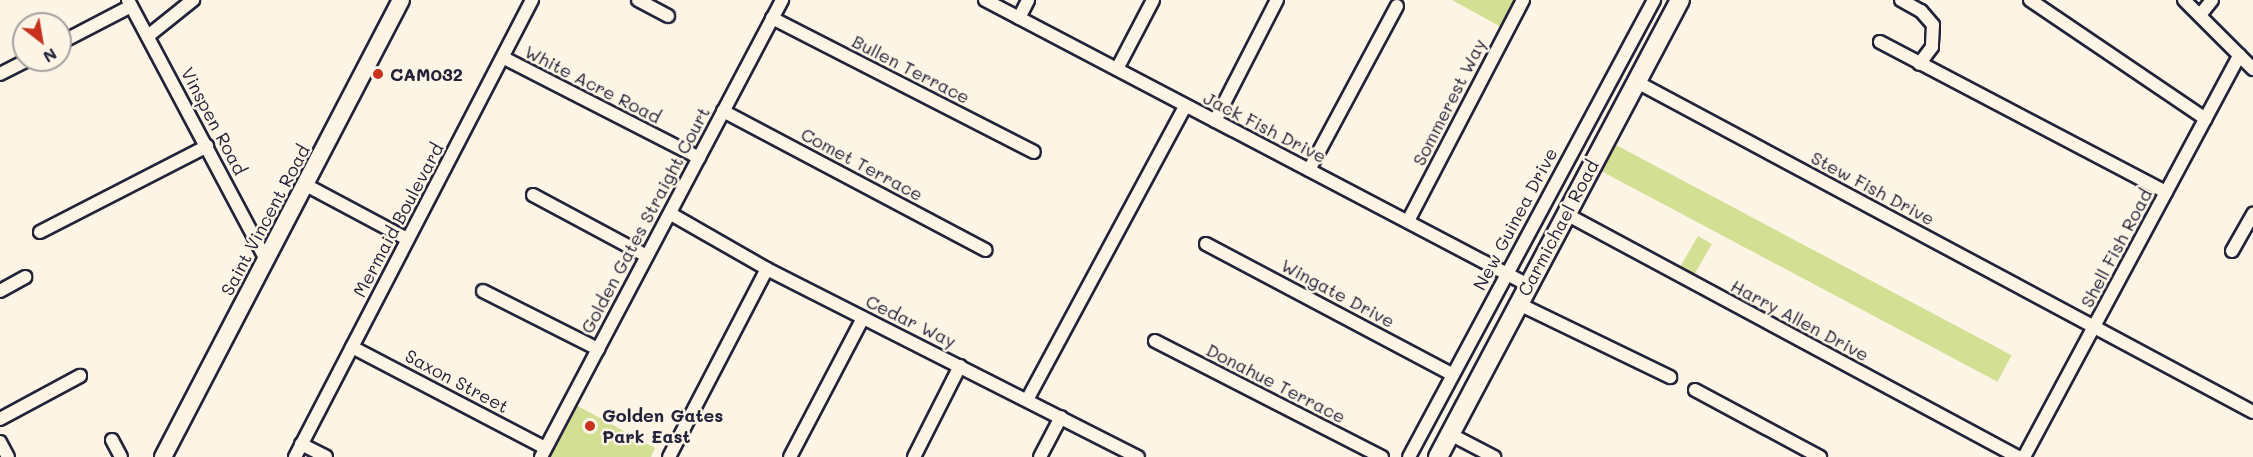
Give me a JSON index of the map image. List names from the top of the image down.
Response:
{
  "streets": {
    "main road": ["Carmichael Road"],
    "street": [
      "Bullen Terrace",
      "White Acre Road",
      "Sommerest Way",
      "Vinspen Road",
      "Jack Fish Drive",
      "Comet Terrace",
      "Stew Fish Drive",
      "New Guinea Drive",
      "Saint Vincent Road",
      "Mermaid Boulevard",
      "Golden Gates Straight Court",
      "Shell Fish Road",
      "Wingate Drive",
      "Harry Allen Drive",
      "Cedar Way",
      "Saxon Street",
      "Donahue Terrace"
    ]
  },
  "crossings": [
    ["Bullen Terrace", "Golden Gates Straight Court"],
    ["White Acre Road", "Mermaid Boulevard"],
    ["White Acre Road", "Golden Gates Straight Court"],
    ["Sommerest Way", "Jack Fish Drive"],
    ["Vinspen Road", "Saint Vincent Road"],
    ["Jack Fish Drive", "New Guinea Drive"],
    ["Jack Fish Drive", "Carmichael Road"],
    ["Comet Terrace", "Golden Gates Straight Court"],
    ["Stew Fish Drive", "Carmichael Road"],
    ["Stew Fish Drive", "Shell Fish Road"],
    ["New Guinea Drive", "Wingate Drive"],
    ["Mermaid Boulevard", "Saxon Street"],
    ["Golden Gates Straight Court", "Cedar Way"],
    ["Golden Gates Straight Court", "Saxon Street"],
    ["Carmichael Road", "Harry Allen Drive"]
  ],
  "places": ["CAM032", "Golden Gates Park East"],
  "north": "bottom right"
}
